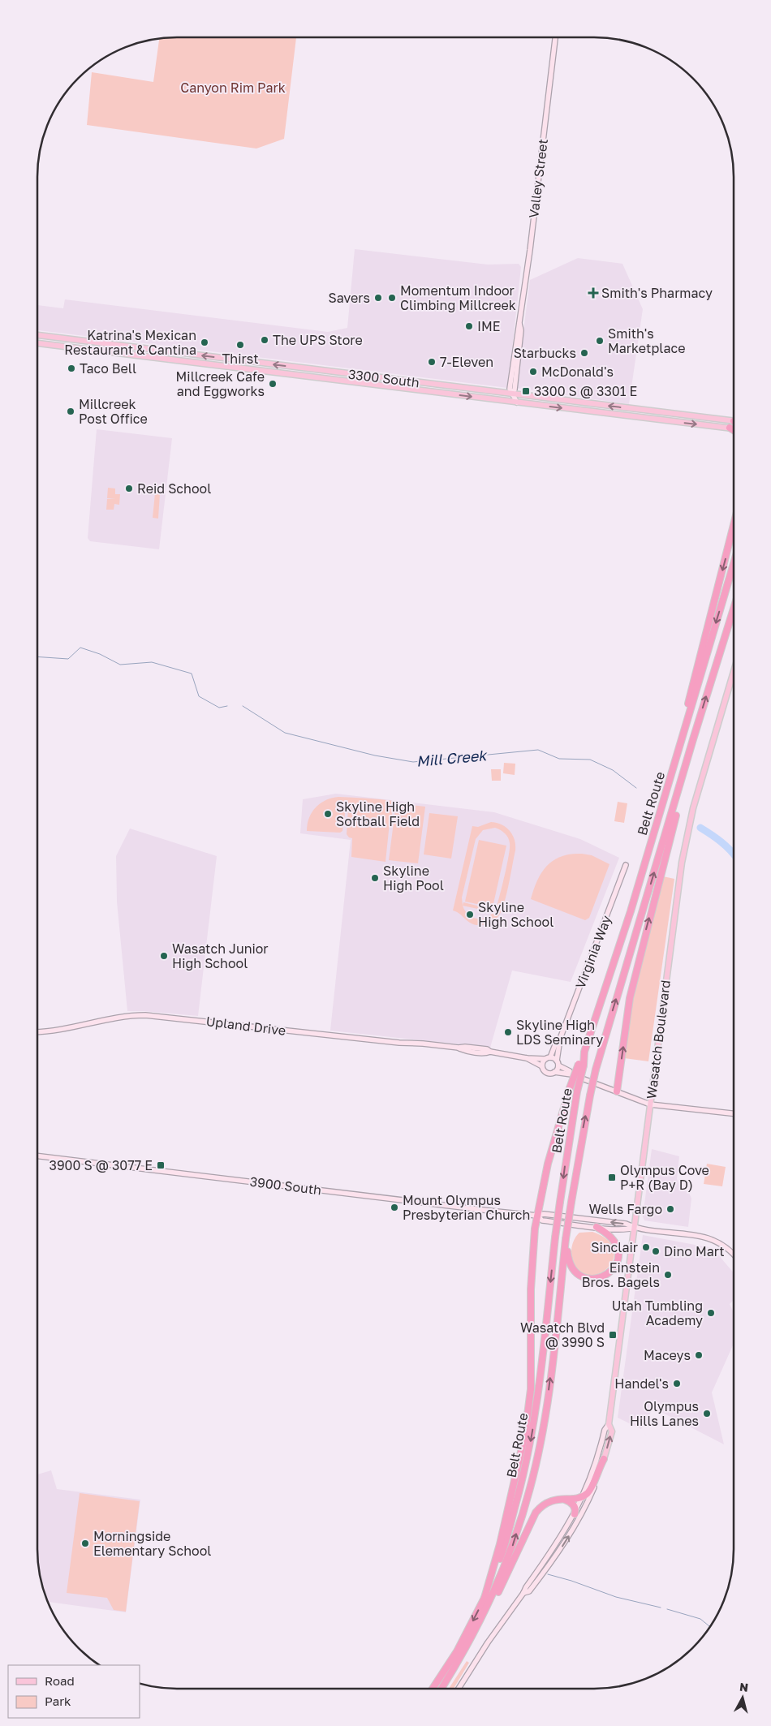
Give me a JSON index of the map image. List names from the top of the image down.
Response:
{
  "streets": {
    "highway": ["Belt Route"],
    "main road": ["3300 South", "Wasatch Boulevard"],
    "street": [
      "Valley Street",
      "Virginia Way",
      "Upland Drive",
      "3900 South"
    ]
  },
  "crossings": [
    ["Valley Street", "3300 South"],
    ["Virginia Way", "Upland Drive"],
    ["Wasatch Boulevard", "3900 South"]
  ],
  "water": ["Mill Creek"],
  "parks": ["Canyon Rim Park"],
  "places": {
    "health": ["Smith's Pharmacy"],
    "other": [
      "Savers",
      "Momentum Indoor Climbing Millcreek",
      "IME",
      "The UPS Store",
      "Smith's Marketplace",
      "Katrina's Mexican Restaurant & Cantina",
      "Thirst",
      "Starbucks",
      "7-Eleven",
      "Taco Bell",
      "McDonald's",
      "Millcreek Cafe and Eggworks",
      "Millcreek Post Office",
      "Reid School",
      "Skyline High Softball Field",
      "Skyline High Pool",
      "Skyline High School",
      "Wasatch Junior High School",
      "Skyline High LDS Seminary",
      "Mount Olympus Presbyterian Church",
      "Wells Fargo",
      "Sinclair",
      "Dino Mart",
      "Einstein Bros. Bagels",
      "Utah Tumbling Academy",
      "Maceys",
      "Handel's",
      "Olympus Hills Lanes",
      "Morningside Elementary School"
    ],
    "transit": [
      "3300 S @ 3301 E",
      "3900 S @ 3077 E",
      "Olympus Cove P+R (Bay D)",
      "Wasatch Blvd @ 3990 S"
    ]
  },
  "legend": ["Road", "Park"],
  "north": "top"
}
